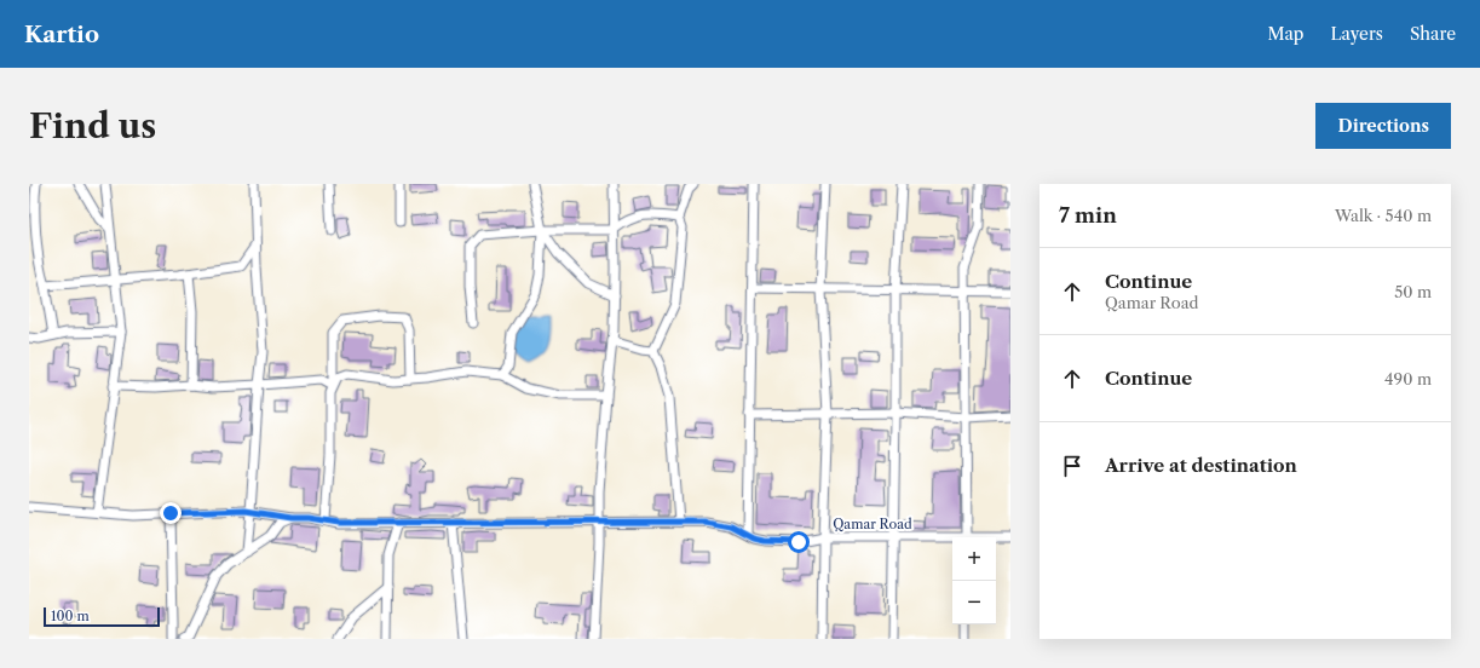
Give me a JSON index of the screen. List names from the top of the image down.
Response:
{
  "streets": {
    "street": ["Qamar Road"]
  },
  "scale_bar": "100 m",
  "page": {
    "header": "Kartio",
    "nav": ["Map", "Layers", "Share"],
    "buttons": "Directions",
    "title": "Find us",
    "heading": ["7 min", "Walk · 540 m"],
    "list": [
      ["Continue", "Qamar Road", "50 m"],
      ["Continue", "490 m"],
      "Arrive at destination"
    ],
    "map_buttons": ["+", "−"],
    "scale": "100 m"
  }
}
